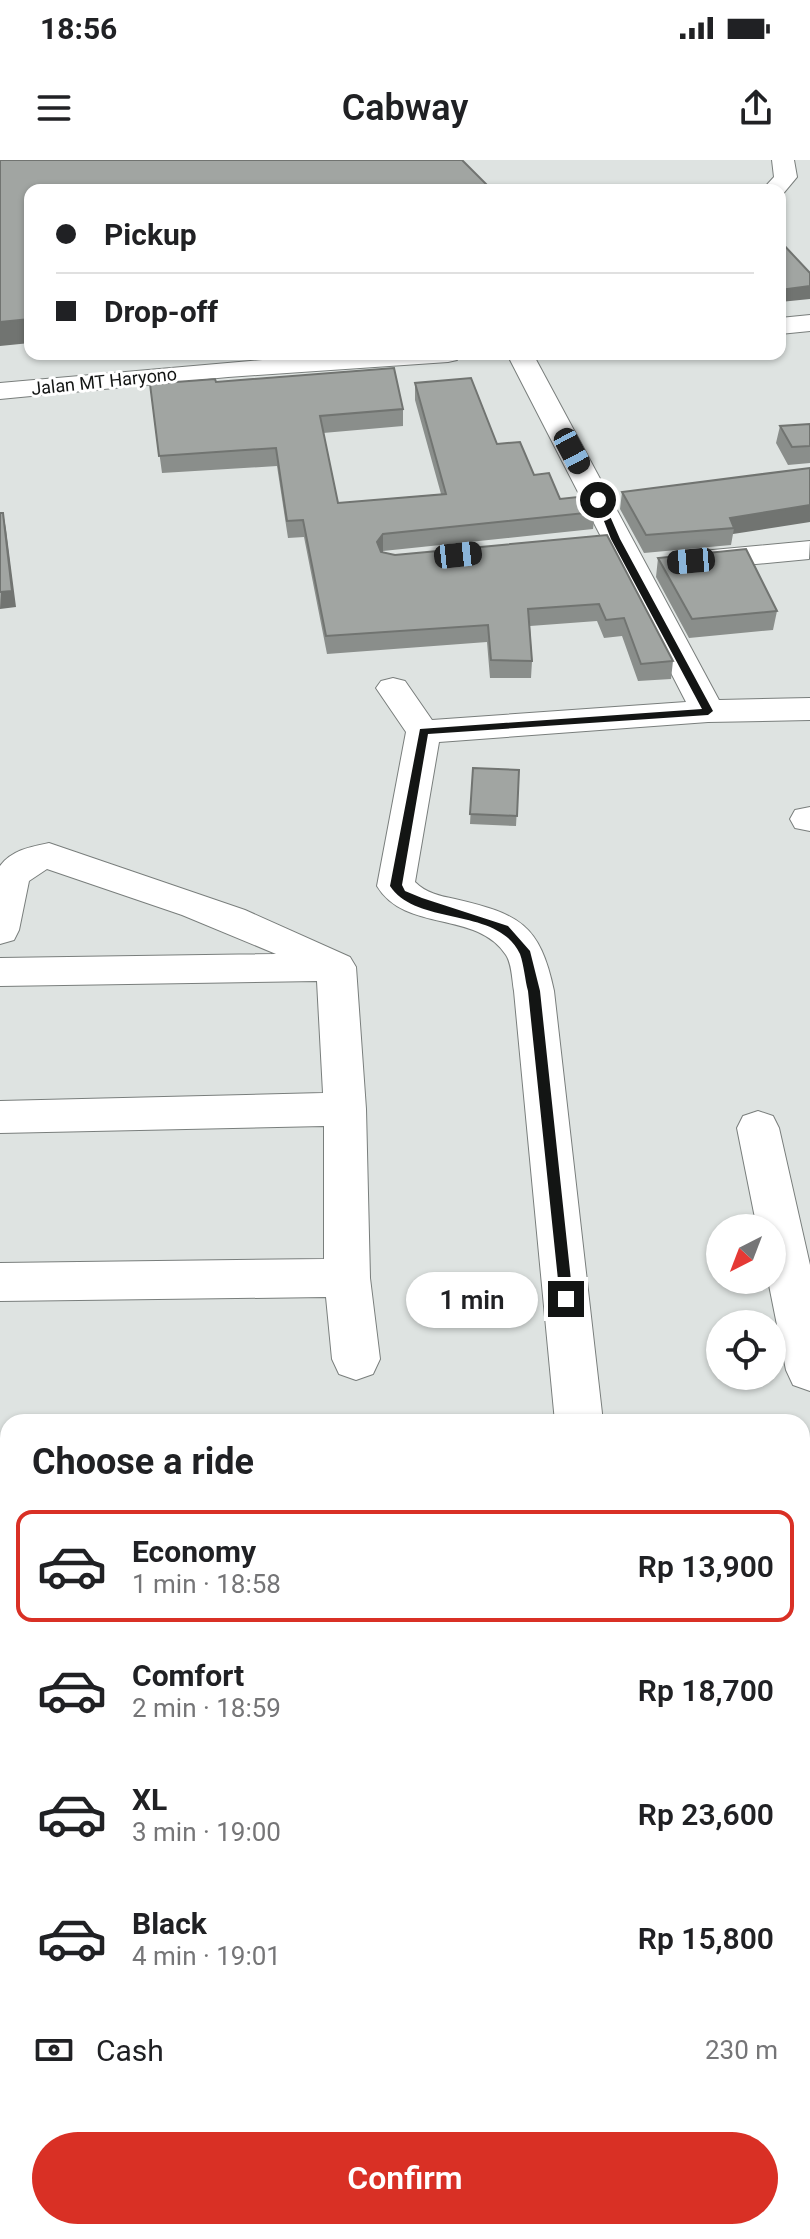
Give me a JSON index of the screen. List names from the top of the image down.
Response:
{
  "streets": {
    "street": ["Jalan MT Haryono"]
  },
  "north": "bottom left",
  "page": {
    "status": "18:56",
    "header": "Cabway",
    "banner": ["Pickup", "Drop-off"],
    "bubble": "1 min",
    "heading": "Choose a ride",
    "list": [
      {
        "name": "Economy",
        "note": "1 min · 18:58",
        "value": "Rp 13,900"
      },
      {
        "name": "Comfort",
        "note": "2 min · 18:59",
        "value": "Rp 18,700"
      },
      {
        "name": "XL",
        "note": "3 min · 19:00",
        "value": "Rp 23,600"
      },
      {
        "name": "Black",
        "note": "4 min · 19:01",
        "value": "Rp 15,800"
      }
    ],
    "pay": ["Cash", "230 m"],
    "buttons": "Confirm"
  }
}
